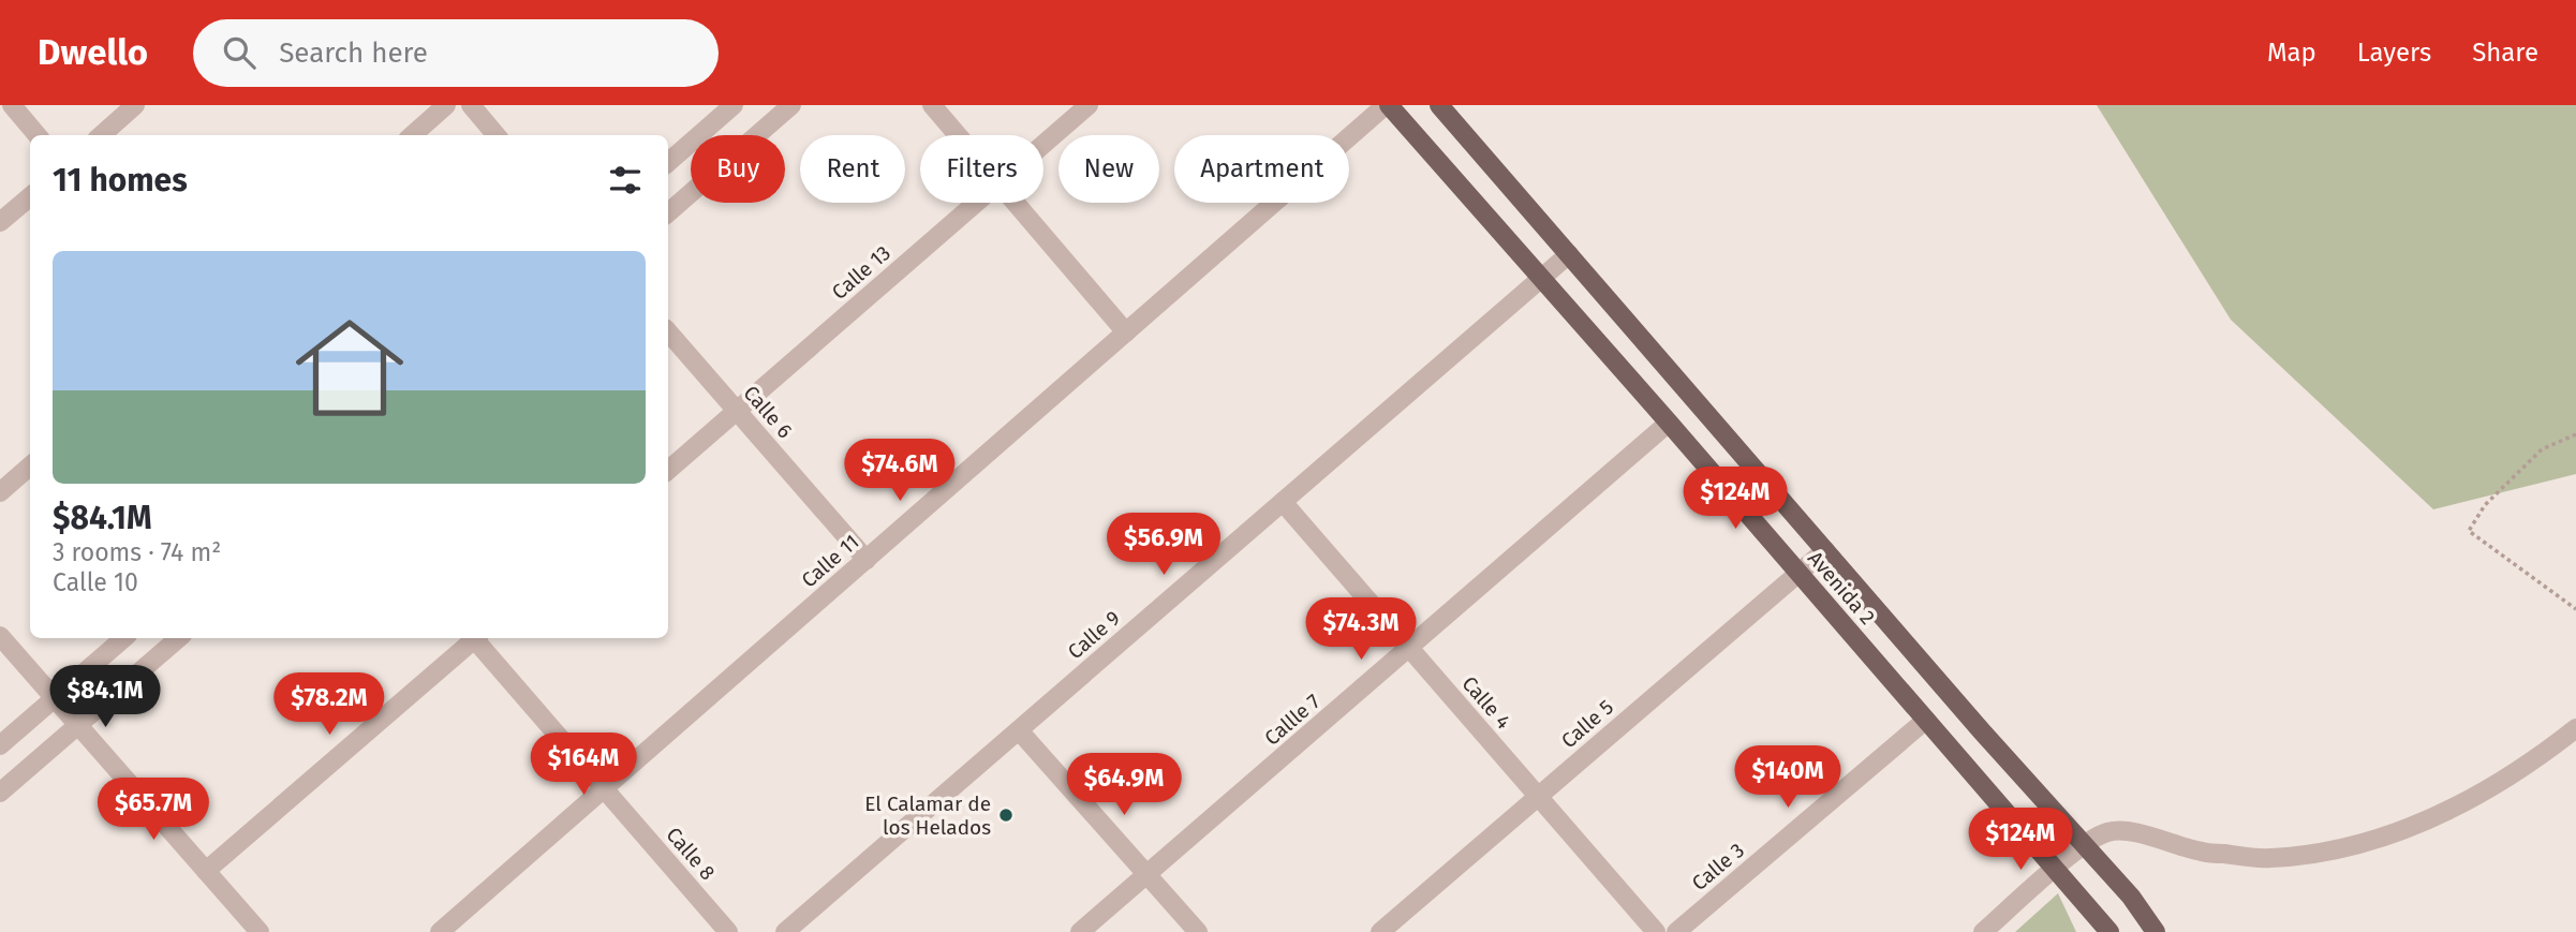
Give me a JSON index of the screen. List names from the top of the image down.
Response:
{
  "streets": {
    "main road": ["Avenida 2"],
    "street": [
      "Calle 13",
      "Calle 6",
      "Calle 11",
      "Calle 9",
      "Calle 4",
      "Callle 7",
      "Calle 5",
      "Calle 8",
      "Calle 3"
    ]
  },
  "crossings": [
    ["Calle 13", "Calle 6"],
    ["Calle 6", "Calle 11"],
    ["Calle 11", "Avenida 2"],
    ["Calle 11", "Calle 8"],
    ["Avenida 2", "Calle 9"],
    ["Avenida 2", "Callle 7"],
    ["Avenida 2", "Calle 5"],
    ["Avenida 2", "Calle 3"],
    ["Calle 9", "Calle 4"],
    ["Calle 4", "Callle 7"],
    ["Calle 4", "Calle 5"]
  ],
  "places": ["El Calamar de los Helados"],
  "page": {
    "header": "Dwello",
    "search": "Search here",
    "nav": ["Map", "Layers", "Share"],
    "chip": [
      "Buy",
      "Rent",
      "Filters",
      "New",
      "Apartment"
    ],
    "heading": "11 homes",
    "list": [
      {
        "name": "$84.1M",
        "note": "3 rooms · 74 m² · Calle 10"
      }
    ],
    "price": [
      "$74.6M",
      "$124M",
      "$56.9M",
      "$74.3M",
      "$84.1M",
      "$78.2M",
      "$164M",
      "$140M",
      "$64.9M",
      "$65.7M",
      "$124M"
    ]
  }
}
